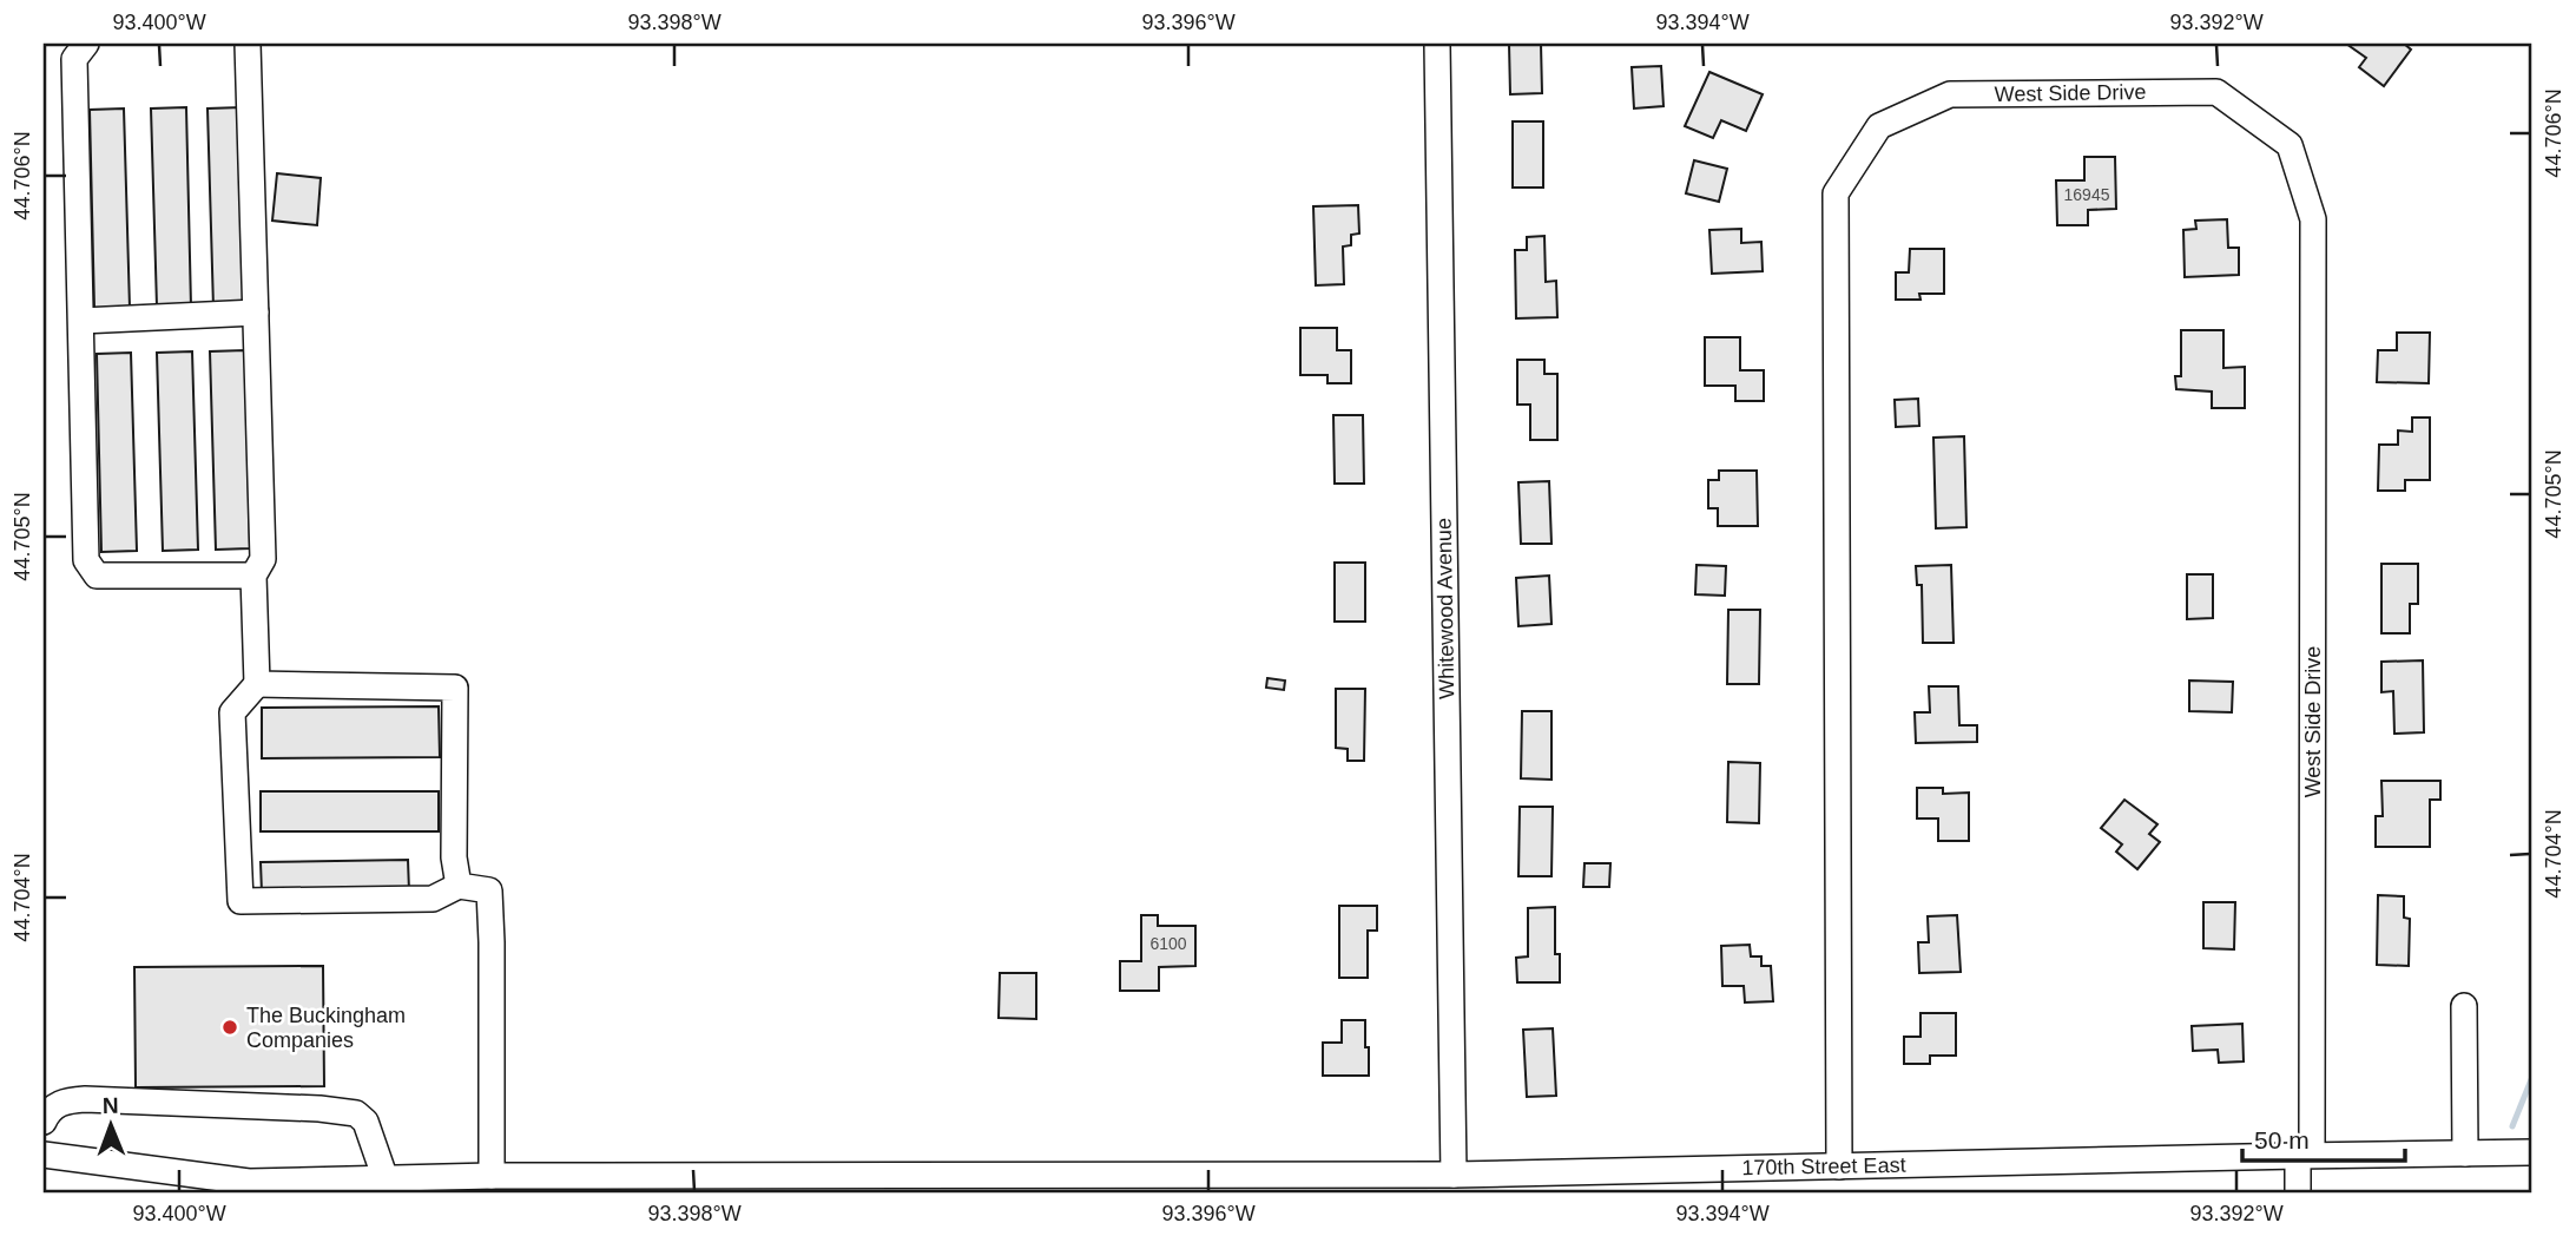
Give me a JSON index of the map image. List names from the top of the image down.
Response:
{
  "streets": {
    "street": ["West Side Drive", "Whitewood Avenue", "170th Street East"]
  },
  "crossings": [
    ["West Side Drive", "170th Street East"],
    ["Whitewood Avenue", "170th Street East"]
  ],
  "places": ["The Buckingham Companies"],
  "house_numbers": ["16945", "6100"],
  "scale_bar": "50 m",
  "north": "top",
  "coordinates": [
    "93.400°W",
    "93.398°W",
    "93.396°W",
    "93.394°W",
    "93.392°W",
    "44.706°N",
    "44.705°N",
    "44.704°N"
  ]
}
